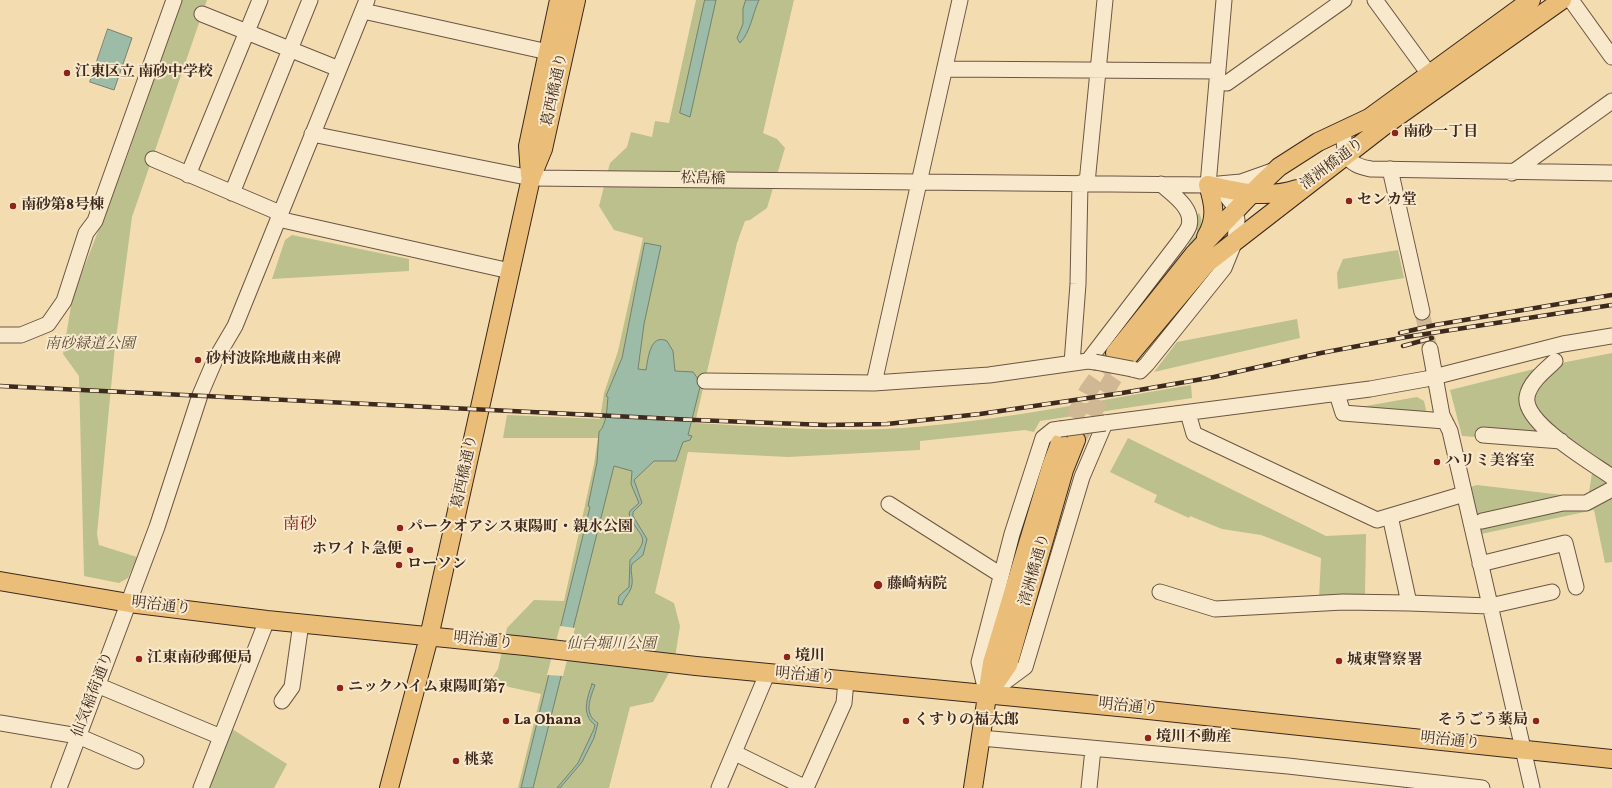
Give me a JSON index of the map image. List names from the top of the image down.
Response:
{
  "streets": {
    "main road": ["葛西橋通り", "清洲橋通り", "明治通り"],
    "street": ["松島橋", "仙気稲荷通り"]
  },
  "crossings": [
    ["葛西橋通り", "松島橋"],
    ["葛西橋通り", "明治通り"],
    ["清洲橋通り", "松島橋"],
    ["清洲橋通り", "明治通り"],
    ["松島橋", "仙気稲荷通り"],
    ["明治通り", "仙気稲荷通り"]
  ],
  "districts": ["南砂"],
  "parks": ["南砂緑道公園", "仙台堀川公園"],
  "places": [
    "江東区立 南砂中学校",
    "南砂一丁目",
    "センカ堂",
    "南砂第8号棟",
    "砂村波除地蔵由来碑",
    "ハリミ美容室",
    "パークオアシス東陽町・親水公園",
    "ホワイト急便",
    "ローソン",
    "藤崎病院",
    "境川",
    "江東南砂郵便局",
    "城東警察署",
    "ニックハイム東陽町第7",
    "La Ohana",
    "くすりの福太郎",
    "そうごう薬局",
    "境川不動産",
    "桃菜"
  ]
}
